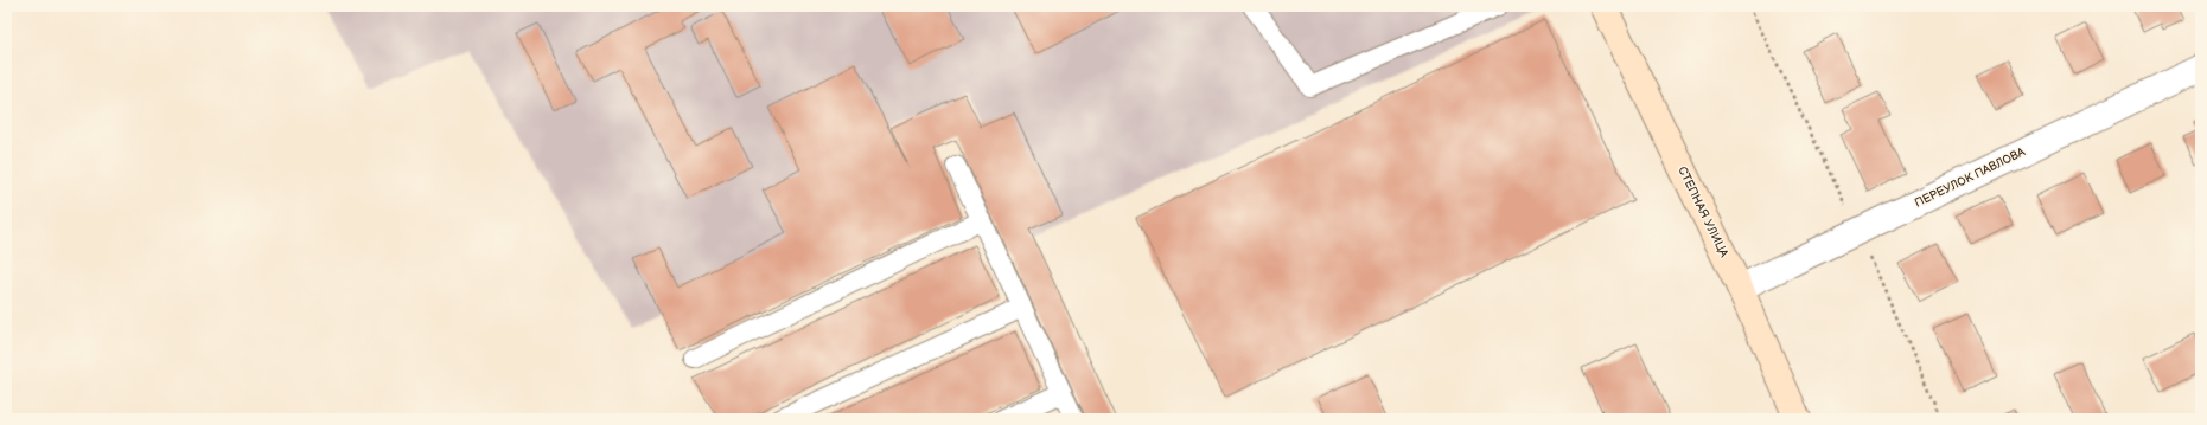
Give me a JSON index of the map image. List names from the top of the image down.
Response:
{
  "streets": {
    "main road": ["СТЕПНАЯ УЛИЦА"],
    "street": ["ПЕРЕУЛОК ПАВЛОВА"]
  },
  "crossings": [
    ["ПЕРЕУЛОК ПАВЛОВА", "СТЕПНАЯ УЛИЦА"]
  ]
}
